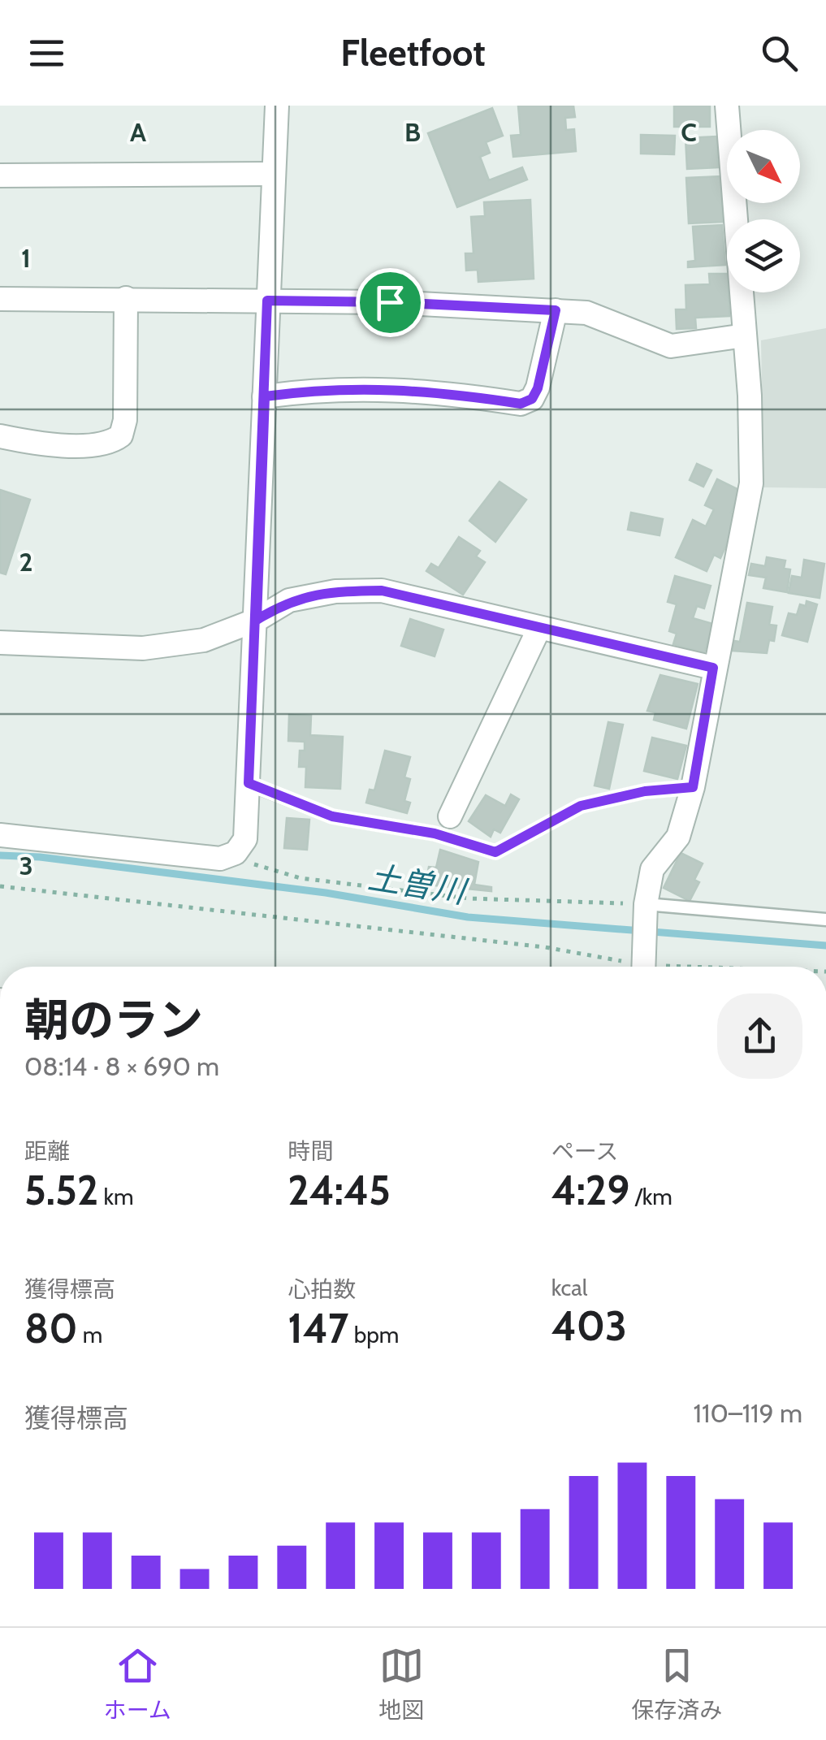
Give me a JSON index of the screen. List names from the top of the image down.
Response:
{
  "water": ["土曽川"],
  "north": "bottom right",
  "page": {
    "header": "Fleetfoot",
    "heading": ["朝のラン", "08:14 · 8 × 690 m"],
    "stats": [
      ["距離", "5.52 km"],
      ["時間", "24:45"],
      ["ペース", "4:29 /km"],
      ["獲得標高", "80 m"],
      ["心拍数", "147 bpm"],
      ["kcal", "403"]
    ],
    "chart": ["獲得標高", "110–119 m"],
    "tabs": ["ホーム", "地図", "保存済み"]
  },
  "grid": {
    "columns": ["A", "B", "C"],
    "rows": ["1", "2", "3"]
  }
}
